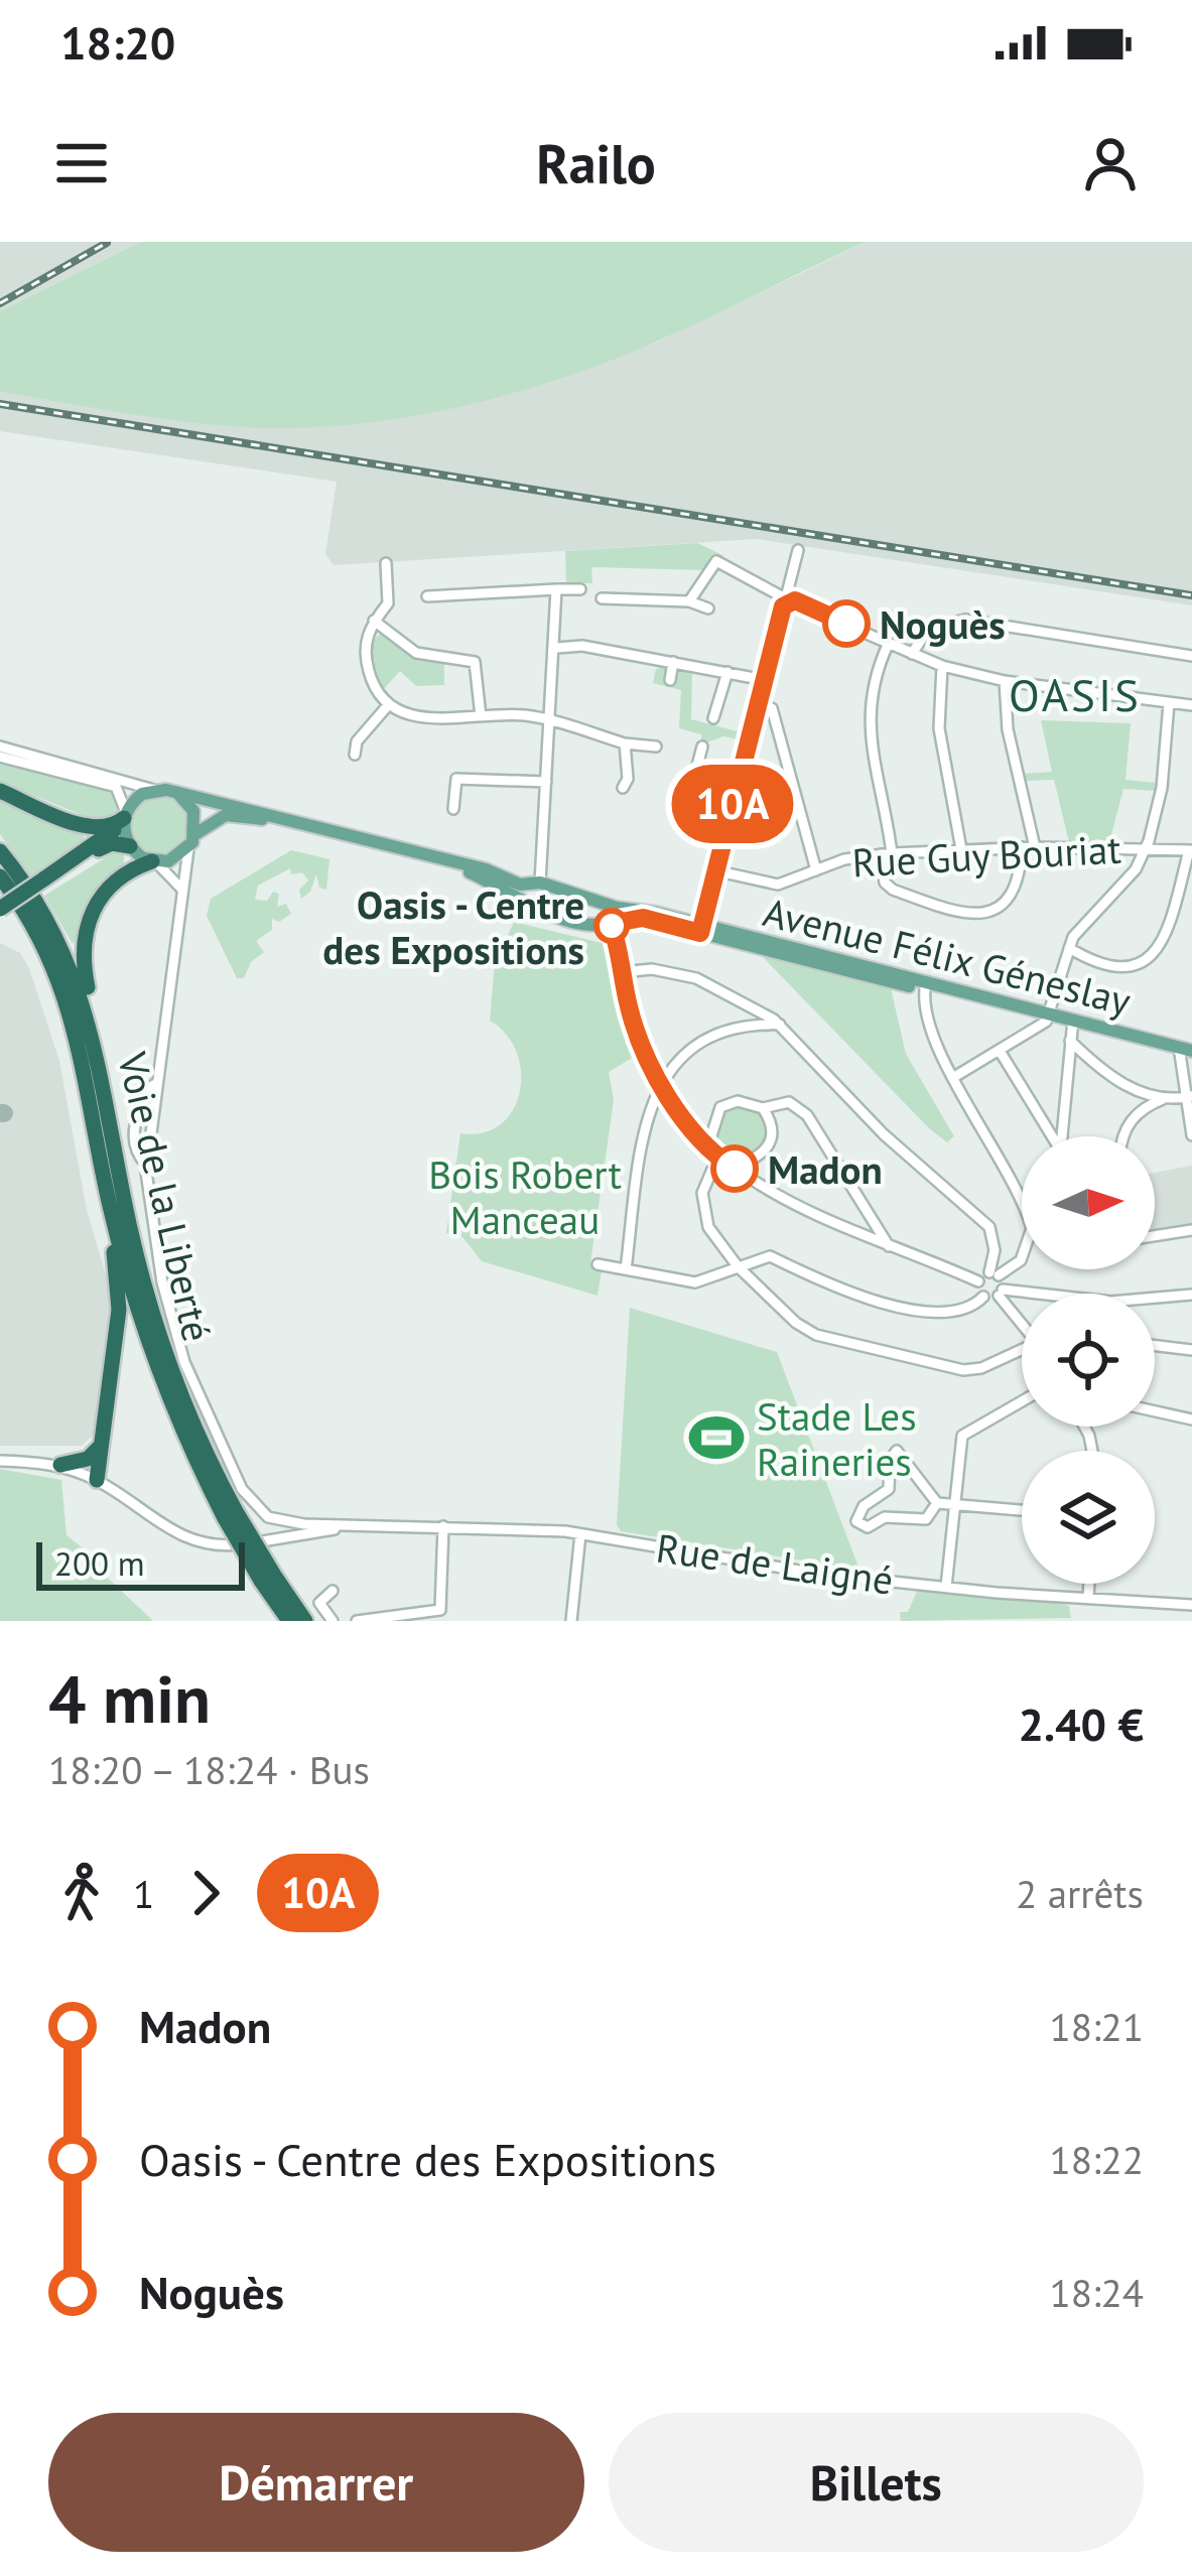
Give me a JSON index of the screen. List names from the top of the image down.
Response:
{
  "streets": {
    "highway": ["Voie de la Liberté"],
    "main road": ["Avenue Félix Géneslay"],
    "street": ["Rue Guy Bouriat", "Rue de Laigné"]
  },
  "districts": ["OASIS"],
  "parks": ["Bois Robert Manceau"],
  "places": {
    "other": ["Noguès", "Oasis - Centre des Expositions", "Madon"],
    "sports": ["Stade Les Raineries"]
  },
  "lines": ["bus line 10A"],
  "scale_bar": "200 m",
  "north": "right",
  "page": {
    "status": "18:20",
    "header": "Railo",
    "on_map": "10A",
    "scale": "200 m",
    "heading": ["4 min", "18:20 – 18:24 · Bus", "2.40 €"],
    "legs": ["1", "10A", "2 arrêts"],
    "list": [
      {
        "name": "Madon",
        "value": "18:21"
      },
      {
        "name": "Oasis - Centre des Expositions",
        "value": "18:22"
      },
      {
        "name": "Noguès",
        "value": "18:24"
      }
    ],
    "buttons": ["Démarrer", "Billets"]
  }
}
